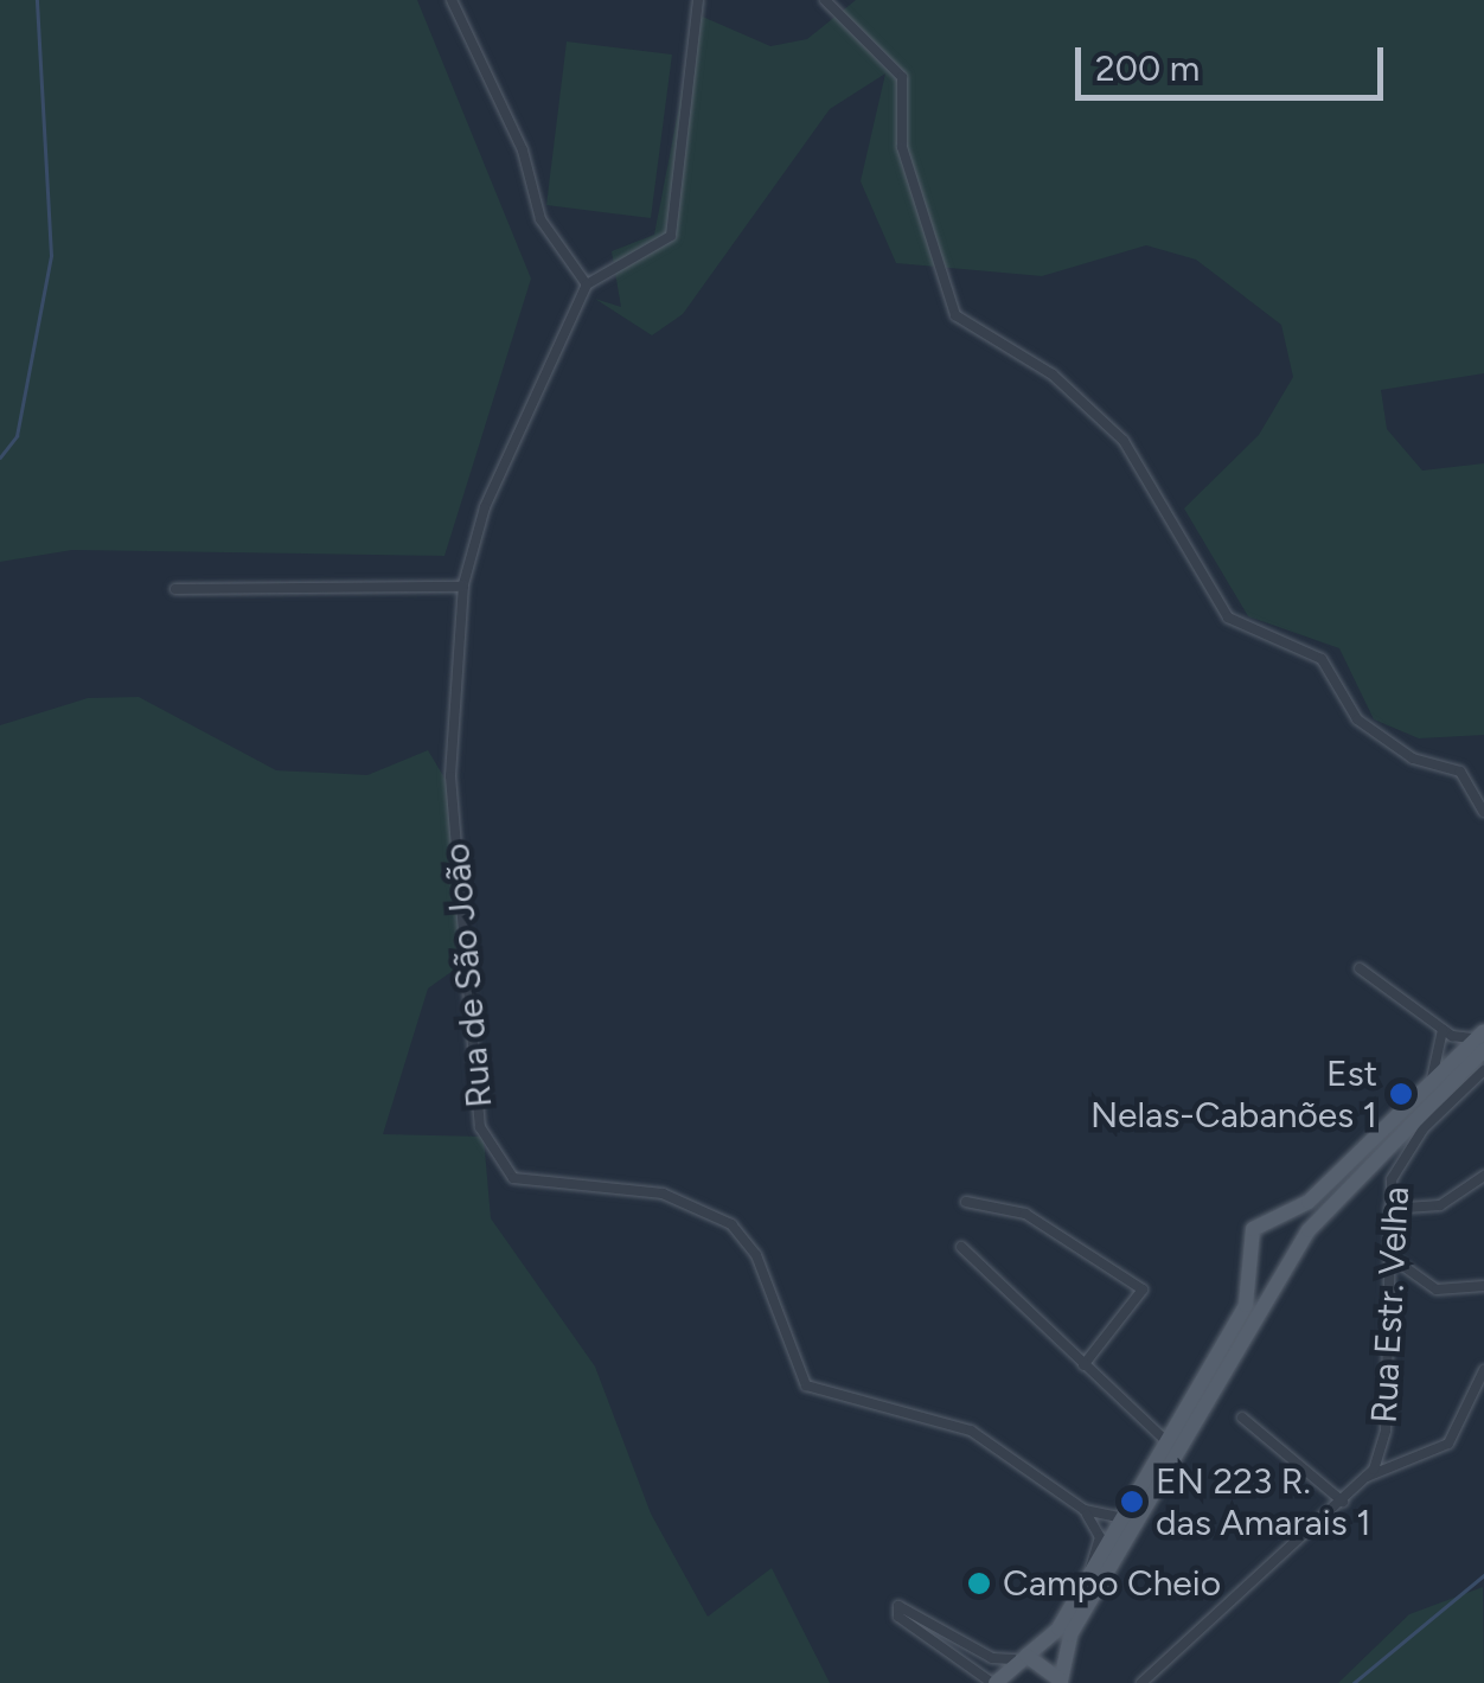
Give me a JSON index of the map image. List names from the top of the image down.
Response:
{
  "streets": {
    "street": ["Rua de São João", "Rua Estr. Velha"]
  },
  "places": ["Est Nelas-Cabanões 1", "EN 223 R. das Amarais 1", "Campo Cheio"],
  "scale_bar": "200 m"
}
